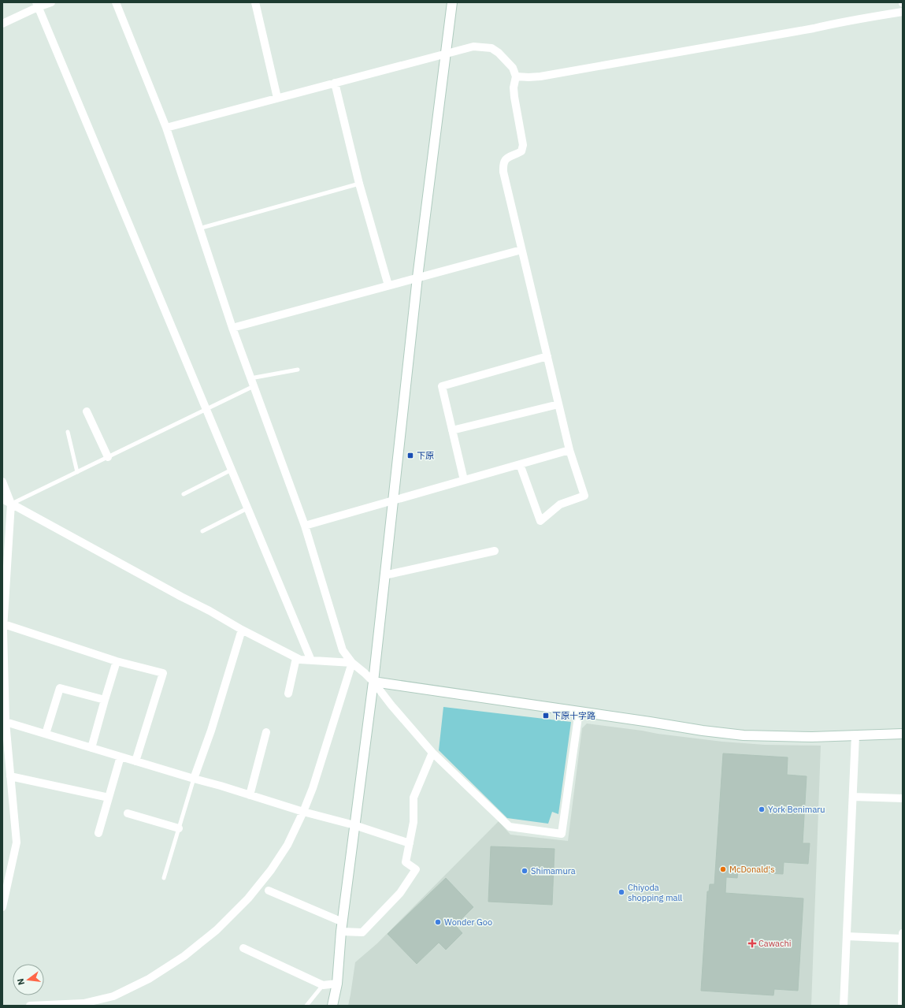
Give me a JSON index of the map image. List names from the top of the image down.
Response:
{
  "places": {
    "transit": ["下原", "下原十字路"],
    "other": [
      "York Benimaru",
      "McDonald's",
      "Shimamura",
      "Chiyoda shopping mall",
      "Wonder Goo"
    ],
    "health": ["Cawachi"]
  },
  "north": "left"
}
